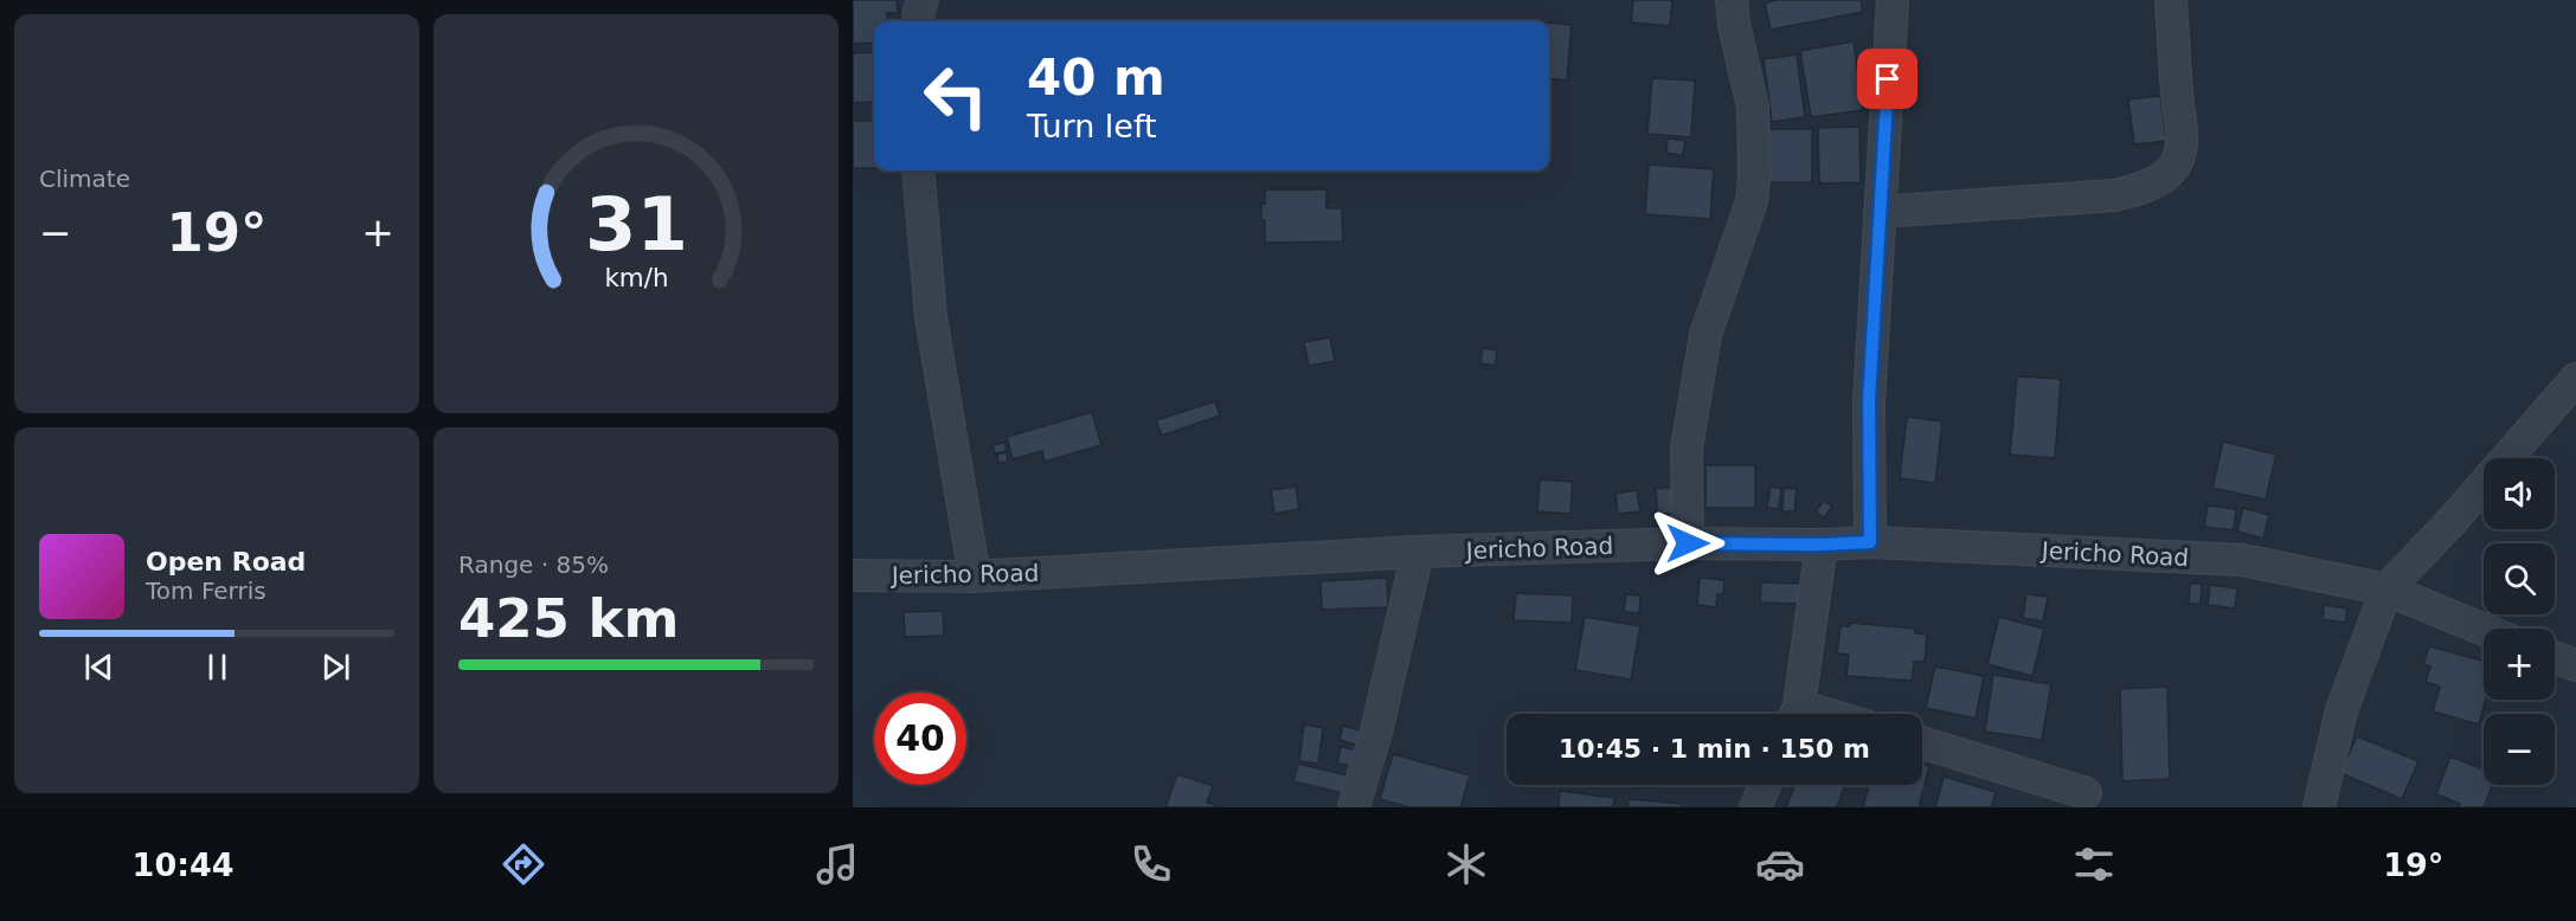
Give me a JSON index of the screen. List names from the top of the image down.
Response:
{
  "streets": {
    "street": ["Jericho Road"]
  },
  "page": {
    "tile": [
      "Climate",
      ["Range · 85%", "425 km"]
    ],
    "turn": ["40 m", "Turn left"],
    "heat": ["−", "19°", "+"],
    "map_buttons": ["+", "−"],
    "song": ["Open Road", "Tom Ferris"],
    "limit": "40",
    "trip": "10:45 · 1 min · 150 m",
    "tabs": ["10:44", "19°"],
    "gauge": ["31", "km/h"]
  }
}
